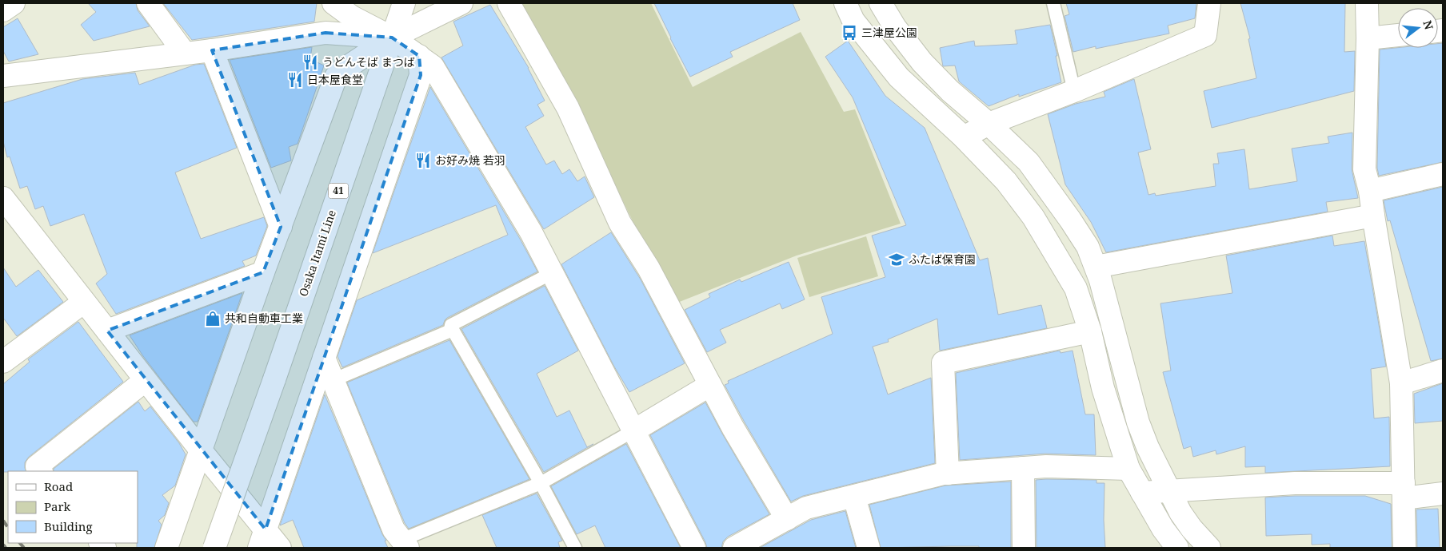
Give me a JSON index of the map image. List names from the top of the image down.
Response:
{
  "streets": {
    "street": ["41", "Osaka Itami Line"]
  },
  "places": {
    "bus stop": ["三津屋公園"],
    "restaurant": ["うどんそば まつば", "日本屋食堂", "お好み焼 若羽"],
    "school or university": ["ふたば保育園"],
    "shop": ["共和自動車工業"]
  },
  "legend": ["Road", "Park", "Building"],
  "north": "right"
}
